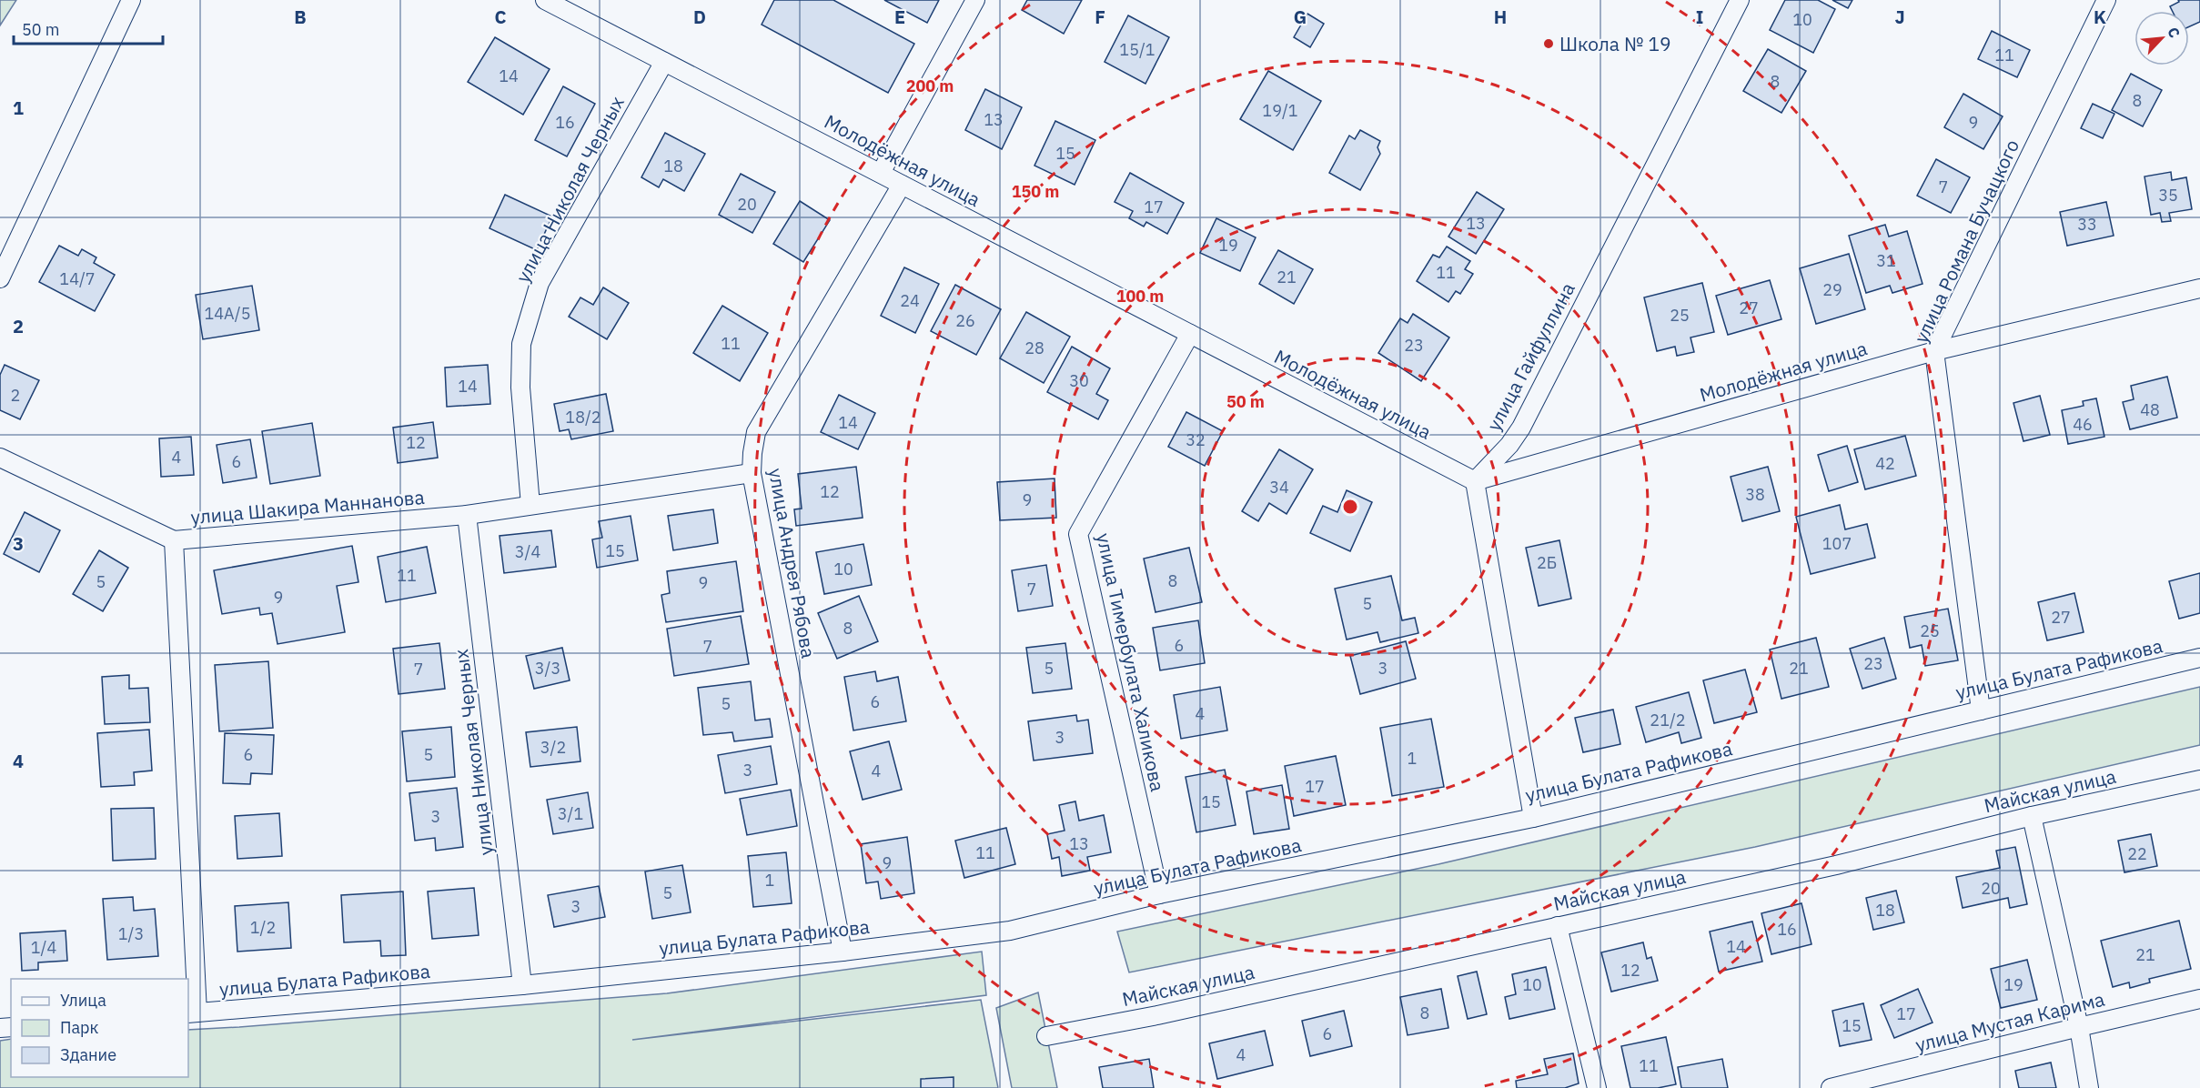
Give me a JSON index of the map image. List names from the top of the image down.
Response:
{
  "streets": {
    "street": [
      "Молодёжная улица",
      "улица Николая Черных",
      "улица Романа Бучацкого",
      "улица Гайфуллина",
      "улица Шакира Маннанова",
      "улица Андрея Рябова",
      "улица Тимербулата Халикова",
      "улица Булата Рафикова",
      "Майская улица",
      "улица Мустая Карима"
    ]
  },
  "crossings": [
    ["Молодёжная улица", "улица Николая Черных"],
    ["Молодёжная улица", "улица Романа Бучацкого"],
    ["Молодёжная улица", "улица Гайфуллина"],
    ["Молодёжная улица", "улица Андрея Рябова"],
    ["Молодёжная улица", "улица Тимербулата Халикова"],
    ["улица Николая Черных", "улица Шакира Маннанова"],
    ["улица Николая Черных", "улица Булата Рафикова"],
    ["улица Романа Бучацкого", "улица Булата Рафикова"],
    ["улица Шакира Маннанова", "улица Андрея Рябова"],
    ["улица Шакира Маннанова", "улица Булата Рафикова"],
    ["улица Андрея Рябова", "улица Булата Рафикова"],
    ["улица Тимербулата Халикова", "улица Булата Рафикова"]
  ],
  "places": ["Школа № 19"],
  "house_numbers": [
    "10",
    "15/1",
    "11",
    "14",
    "8",
    "8",
    "19/1",
    "13",
    "16",
    "9",
    "15",
    "18",
    "7",
    "35",
    "20",
    "17",
    "13",
    "33",
    "19",
    "31",
    "11",
    "21",
    "14/7",
    "29",
    "24",
    "27",
    "14А/5",
    "25",
    "26",
    "11",
    "23",
    "28",
    "30",
    "14",
    "2",
    "48",
    "18/2",
    "14",
    "46",
    "32",
    "12",
    "4",
    "6",
    "42",
    "34",
    "12",
    "38",
    "9",
    "107",
    "15",
    "3/4",
    "2Б",
    "10",
    "11",
    "8",
    "5",
    "9",
    "7",
    "9",
    "5",
    "27",
    "8",
    "25",
    "6",
    "7",
    "23",
    "3/3",
    "5",
    "3",
    "21",
    "7",
    "6",
    "5",
    "4",
    "21/2",
    "3",
    "3/2",
    "6",
    "5",
    "1",
    "3",
    "4",
    "17",
    "15",
    "3/1",
    "3",
    "13",
    "11",
    "22",
    "9",
    "1",
    "20",
    "5",
    "3",
    "18",
    "1/2",
    "16",
    "1/3",
    "14",
    "1/4",
    "21",
    "12",
    "10",
    "19",
    "8",
    "17",
    "15",
    "6",
    "4",
    "11"
  ],
  "legend": ["Улица", "Парк", "Здание"],
  "scale_bar": "50 m",
  "north": "top right",
  "grid": {
    "columns": [
      "B",
      "C",
      "D",
      "E",
      "F",
      "G",
      "H",
      "I",
      "J",
      "K"
    ],
    "rows": [
      "1",
      "2",
      "3",
      "4"
    ]
  },
  "rings": [
    "200 m",
    "150 m",
    "100 m",
    "50 m"
  ]
}
